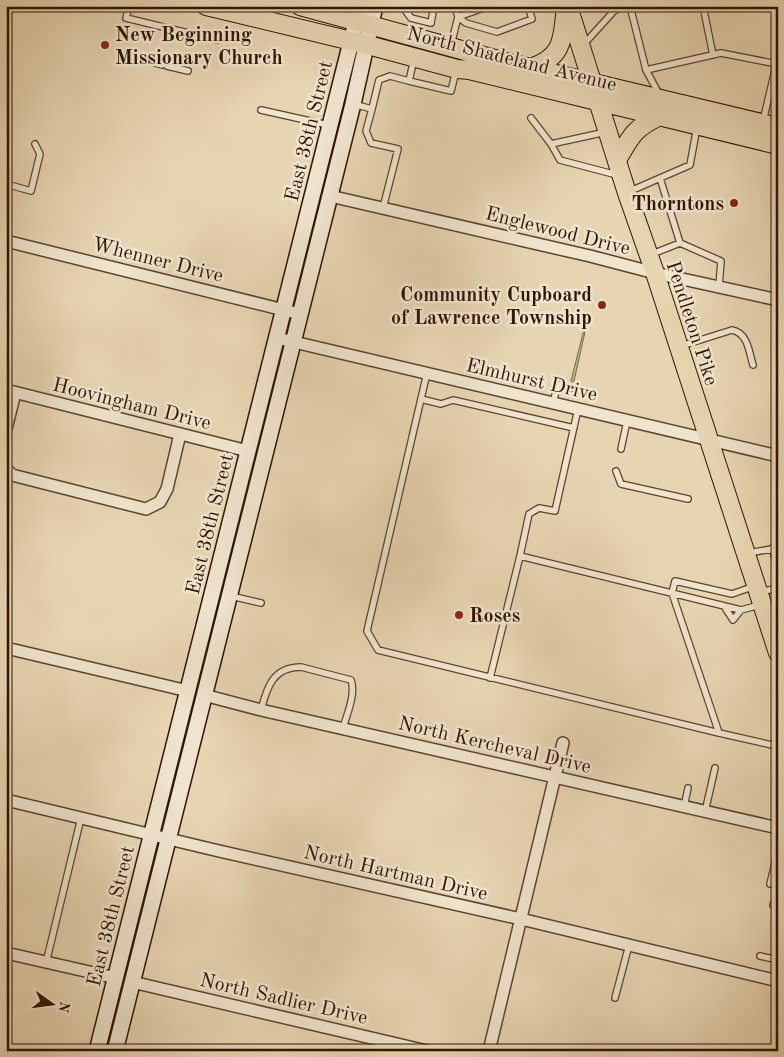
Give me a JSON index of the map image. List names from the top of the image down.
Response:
{
  "streets": {
    "main road": ["North Shadeland Avenue", "East 38th Street", "Pendleton Pike"],
    "street": [
      "Englewood Drive",
      "Whenner Drive",
      "Elmhurst Drive",
      "Hoovingham Drive",
      "North Kercheval Drive",
      "North Hartman Drive",
      "North Sadlier Drive"
    ]
  },
  "crossings": [
    ["North Shadeland Avenue", "East 38th Street"],
    ["North Shadeland Avenue", "Pendleton Pike"],
    ["East 38th Street", "Englewood Drive"],
    ["East 38th Street", "Whenner Drive"],
    ["East 38th Street", "Elmhurst Drive"],
    ["East 38th Street", "Hoovingham Drive"],
    ["East 38th Street", "North Kercheval Drive"],
    ["East 38th Street", "North Hartman Drive"],
    ["East 38th Street", "North Sadlier Drive"],
    ["Englewood Drive", "Pendleton Pike"],
    ["Pendleton Pike", "Elmhurst Drive"]
  ],
  "places": [
    "New Beginning Missionary Church",
    "Thorntons",
    "Community Cupboard of Lawrence Township",
    "Roses"
  ],
  "north": "right"
}
